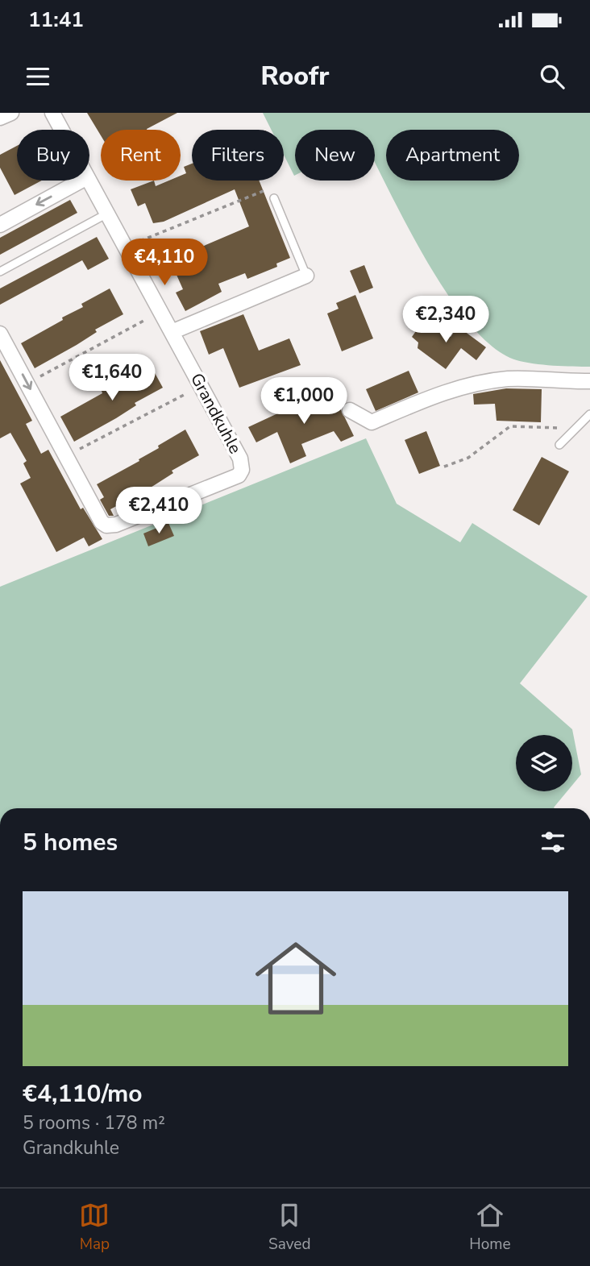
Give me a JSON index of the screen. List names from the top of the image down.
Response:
{
  "streets": {
    "street": ["Grandkuhle"]
  },
  "page": {
    "status": "11:41",
    "header": "Roofr",
    "chip": [
      "Buy",
      "Rent",
      "Filters",
      "New",
      "Apartment"
    ],
    "price": [
      "€4,110",
      "€2,340",
      "€1,640",
      "€1,000",
      "€2,410"
    ],
    "heading": "5 homes",
    "list": [
      {
        "name": "€4,110/mo",
        "note": "5 rooms · 178 m² · Grandkuhle"
      }
    ],
    "tabs": ["Map", "Saved", "Home"]
  }
}
